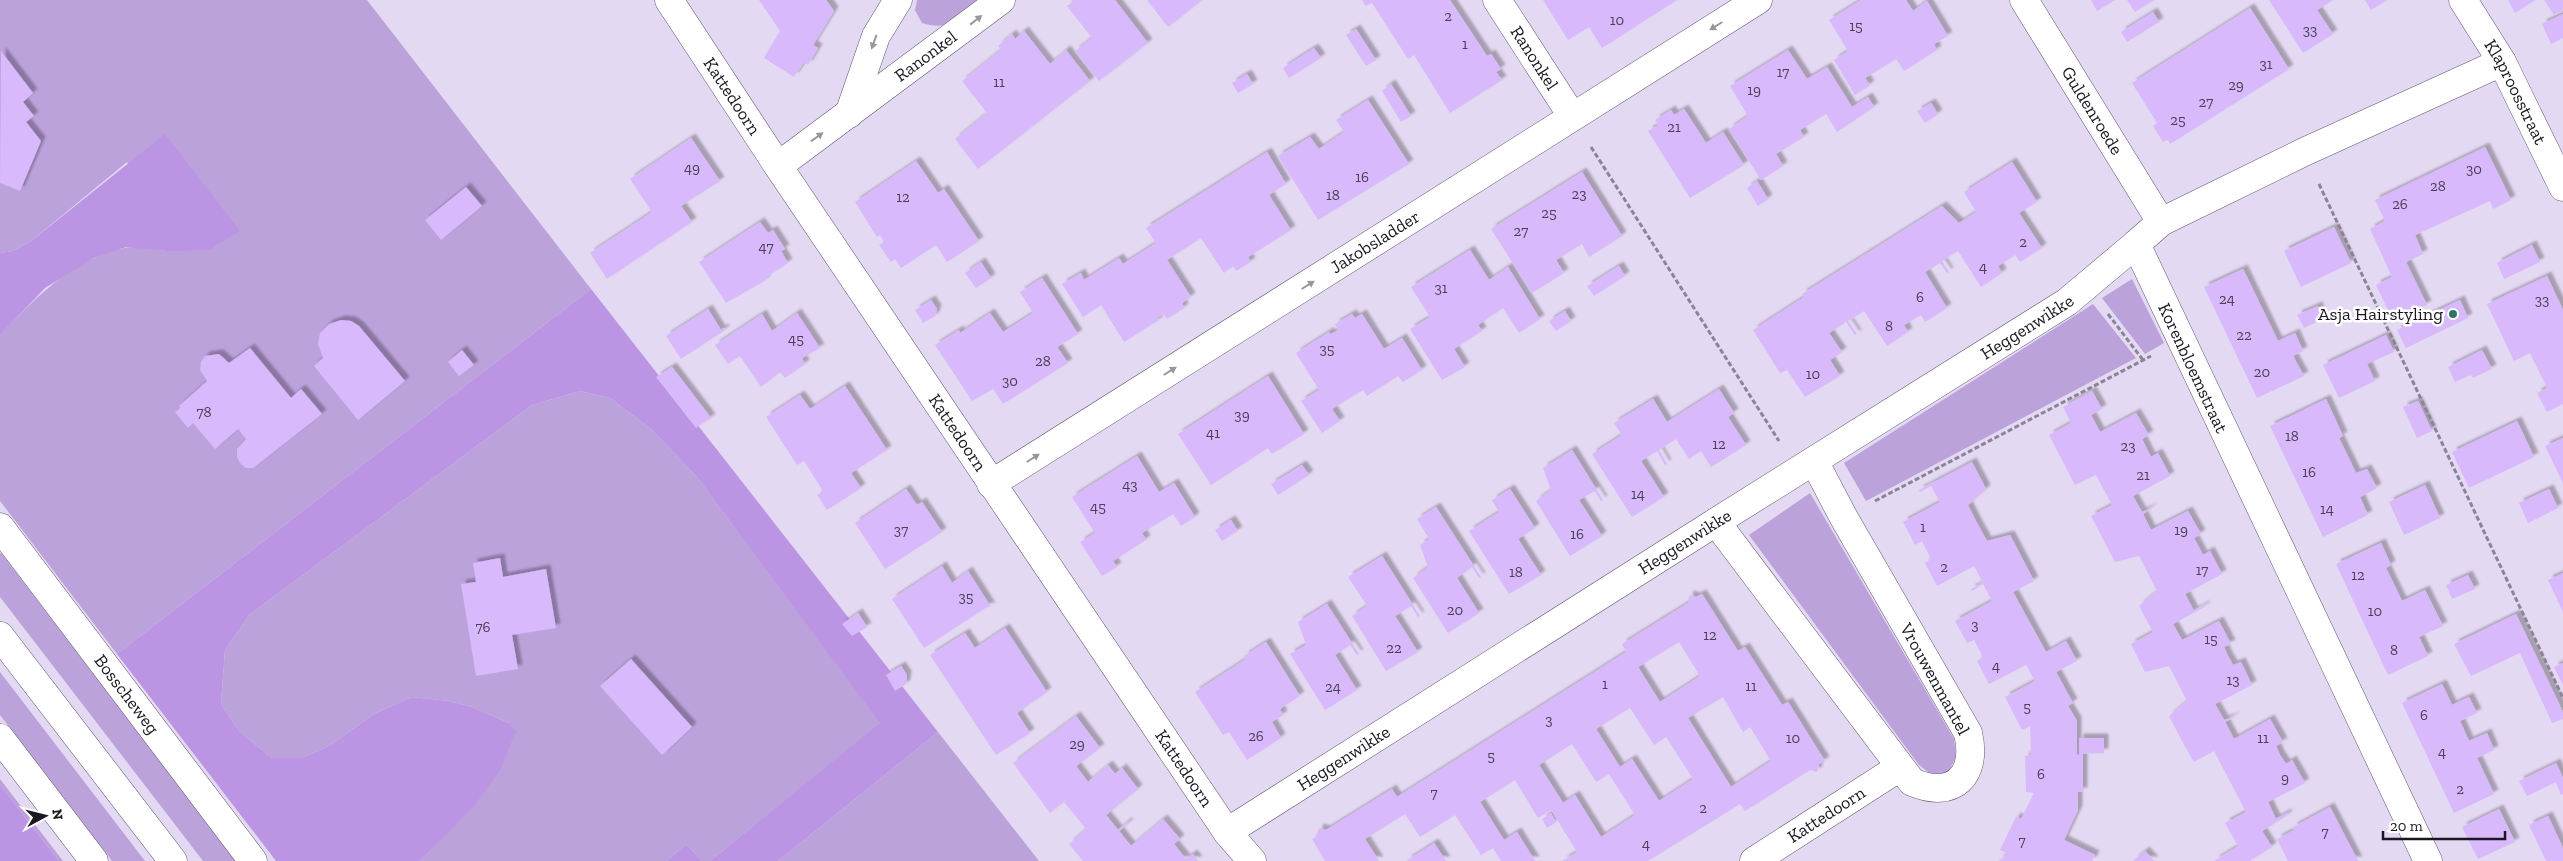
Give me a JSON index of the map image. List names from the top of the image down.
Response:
{
  "streets": {
    "street": [
      "Ranonkel",
      "Klaproosstraat",
      "Kattedoorn",
      "Guldenroede",
      "Jakobsladder",
      "Heggenwikke",
      "Korenbloemstraat",
      "Vrouwenmantel",
      "Bosscheweg"
    ]
  },
  "crossings": [
    ["Ranonkel", "Kattedoorn"],
    ["Ranonkel", "Jakobsladder"],
    ["Kattedoorn", "Jakobsladder"],
    ["Kattedoorn", "Heggenwikke"],
    ["Kattedoorn", "Vrouwenmantel"],
    ["Heggenwikke", "Korenbloemstraat"],
    ["Heggenwikke", "Vrouwenmantel"]
  ],
  "places": ["Asja Hairstyling"],
  "house_numbers": [
    "2",
    "10",
    "15",
    "33",
    "1",
    "31",
    "17",
    "11",
    "29",
    "19",
    "27",
    "25",
    "21",
    "49",
    "30",
    "16",
    "28",
    "23",
    "18",
    "12",
    "26",
    "25",
    "27",
    "2",
    "47",
    "4",
    "31",
    "6",
    "24",
    "33",
    "8",
    "22",
    "45",
    "35",
    "28",
    "20",
    "10",
    "30",
    "78",
    "39",
    "41",
    "18",
    "12",
    "23",
    "16",
    "21",
    "43",
    "14",
    "45",
    "14",
    "1",
    "37",
    "19",
    "16",
    "2",
    "17",
    "18",
    "12",
    "35",
    "20",
    "10",
    "3",
    "76",
    "12",
    "15",
    "22",
    "8",
    "4",
    "13",
    "1",
    "11",
    "24",
    "5",
    "6",
    "3",
    "26",
    "10",
    "11",
    "29",
    "4",
    "5",
    "6",
    "9",
    "2",
    "7",
    "2",
    "7",
    "7",
    "4"
  ],
  "scale_bar": "20 m",
  "north": "right"
}
